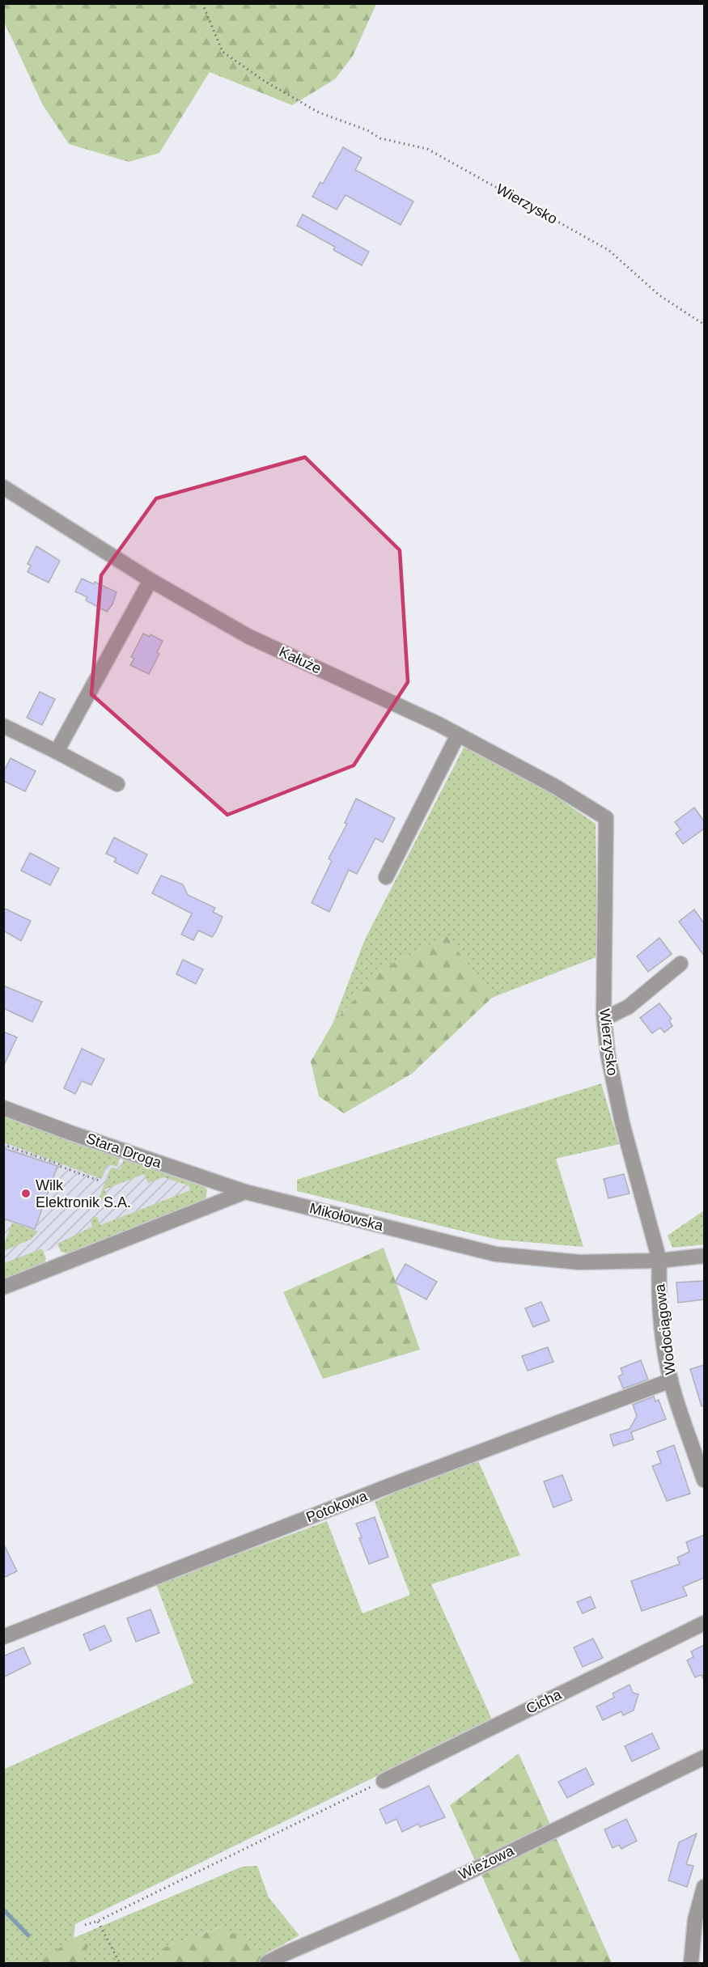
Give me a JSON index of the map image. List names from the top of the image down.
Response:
{
  "streets": {
    "street": [
      "Wierzysko",
      "Kałuże",
      "Stara Droga",
      "Mikołowska",
      "Wodociągowa",
      "Potokowa",
      "Cicha",
      "Wieżowa"
    ]
  },
  "crossings": [
    ["Wierzysko", "Kałuże"],
    ["Wierzysko", "Mikołowska"],
    ["Wierzysko", "Wodociągowa"],
    ["Stara Droga", "Mikołowska"],
    ["Mikołowska", "Wodociągowa"],
    ["Wodociągowa", "Potokowa"]
  ],
  "places": ["Wilk Elektronik S.A."]
}
